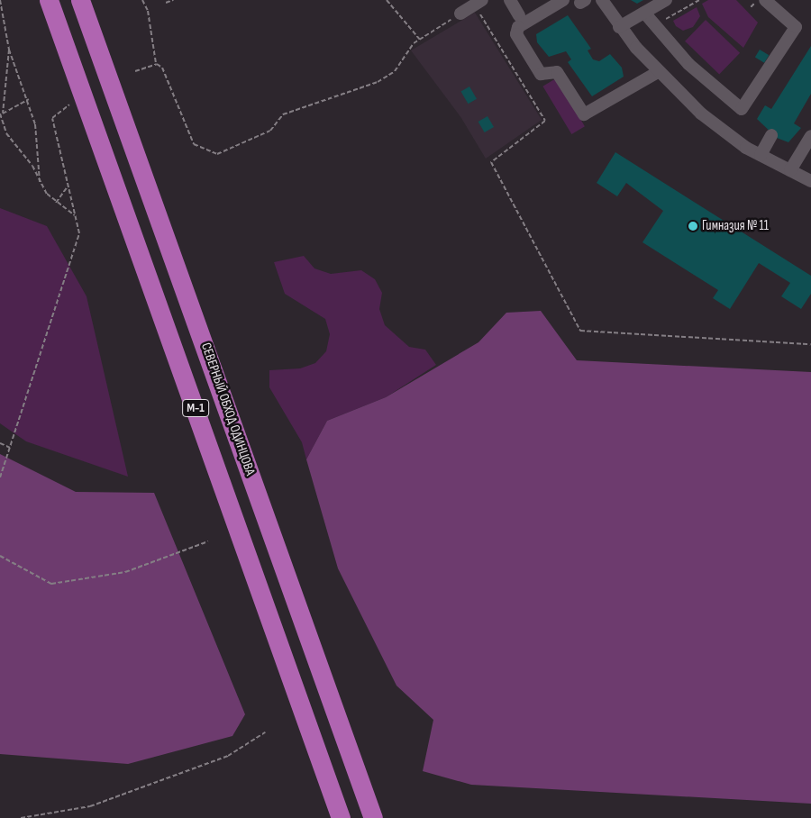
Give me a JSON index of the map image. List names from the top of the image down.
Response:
{
  "streets": {
    "highway": ["М-1", "СЕВЕРНЫЙ ОБХОД ОДИНЦОВА"]
  },
  "places": ["Гимназия № 11"]
}
